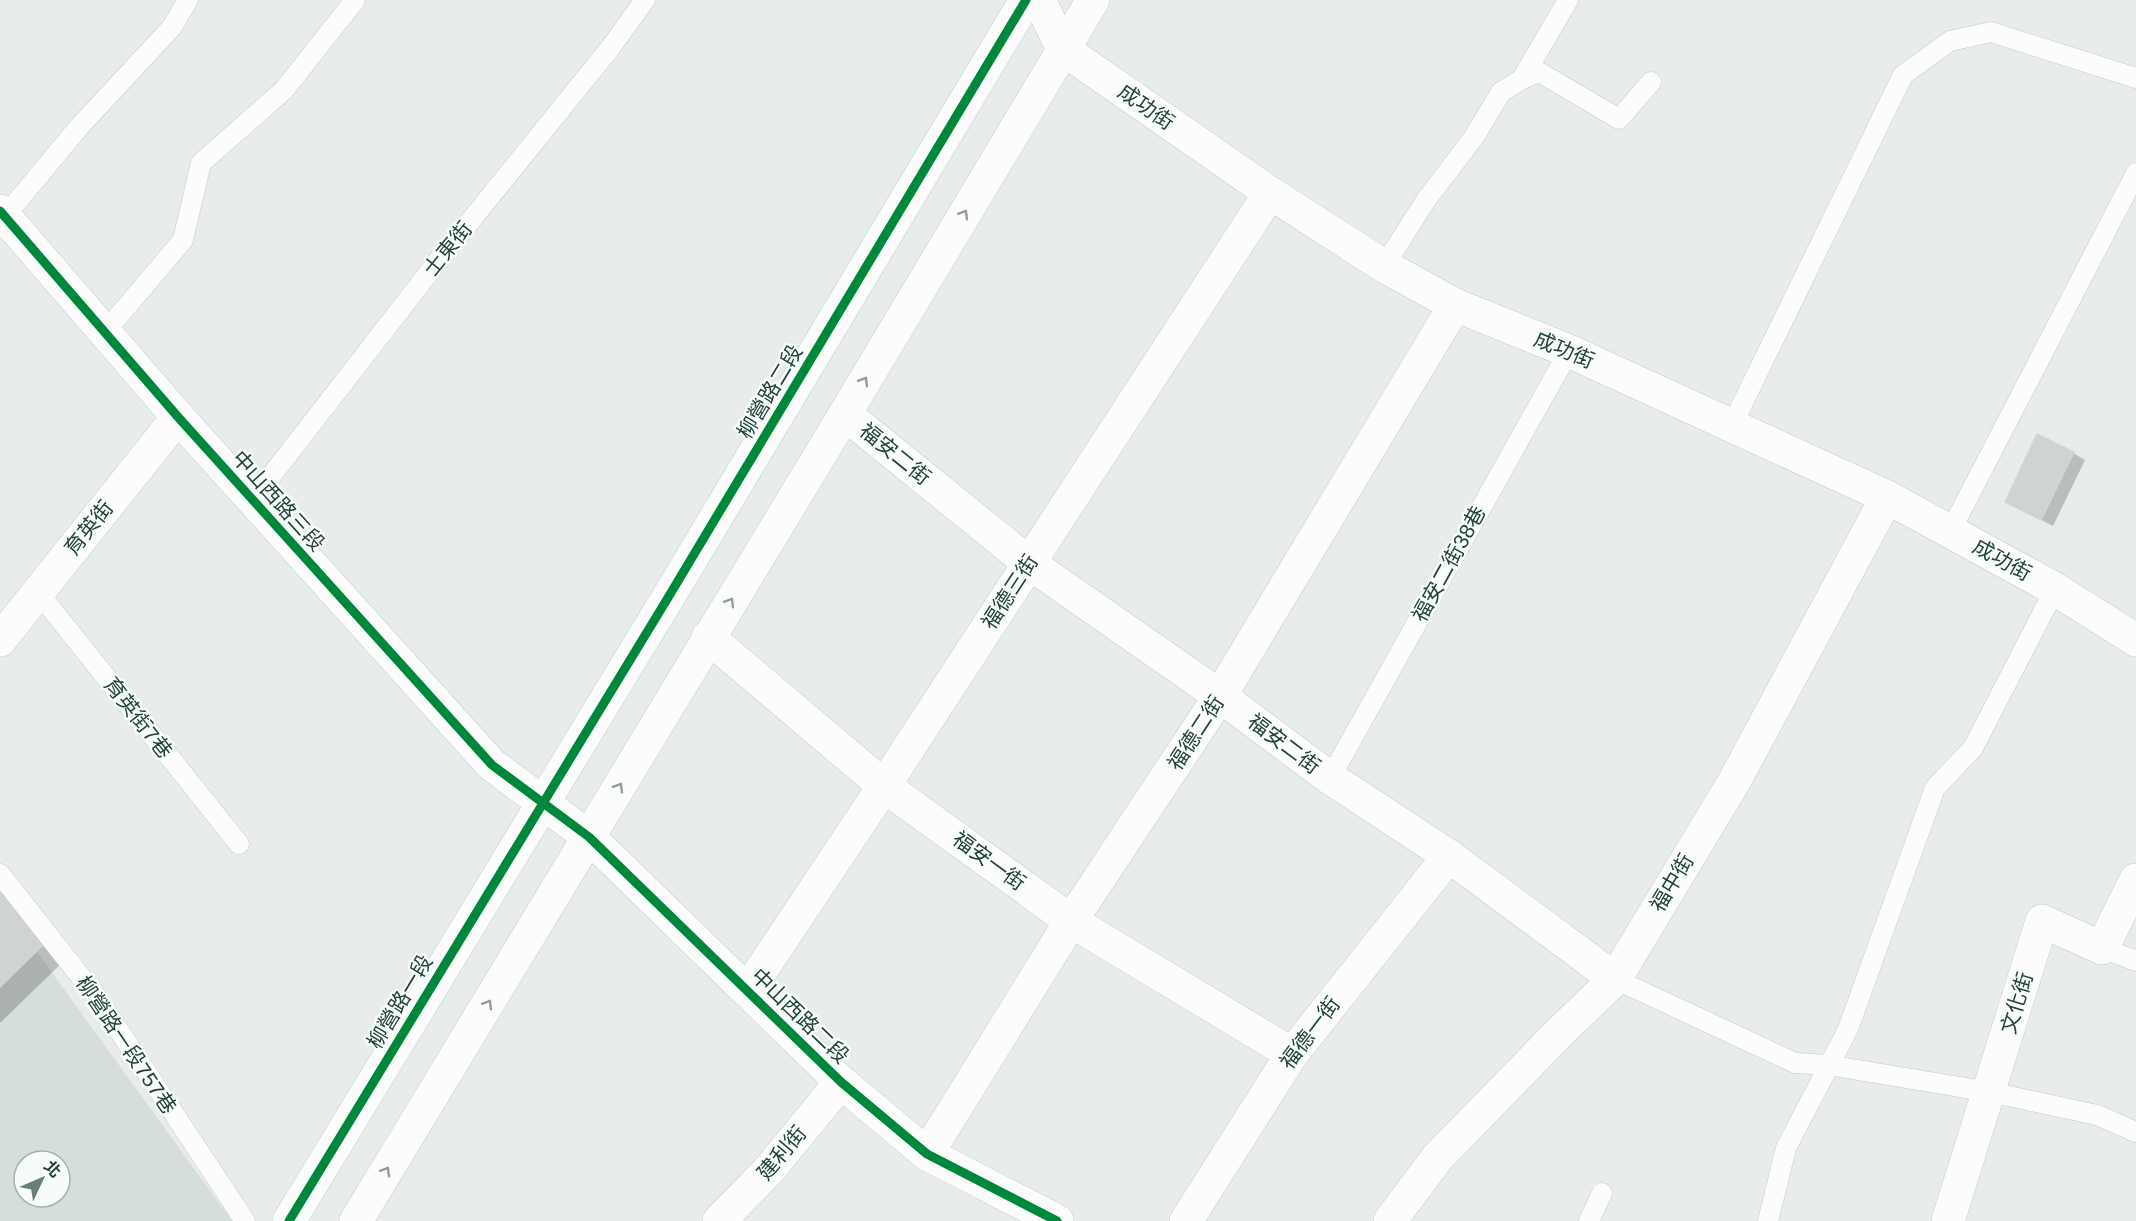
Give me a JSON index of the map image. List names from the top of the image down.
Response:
{
  "streets": {
    "street": [
      "成功街",
      "柳營路二段",
      "福安二街",
      "中山西路三段",
      "育英街",
      "福德三街",
      "福德二街",
      "福安一街",
      "福中街",
      "柳營路一段",
      "文化街",
      "中山西路二段",
      "福德一街",
      "建利街"
    ],
    "lane": [
      "士東街",
      "福安二街38巷",
      "育英街7巷",
      "柳營路一段757巷"
    ]
  },
  "crossings": [
    ["成功街", "福安二街38巷"],
    ["成功街", "福德三街"],
    ["成功街", "福德二街"],
    ["成功街", "福中街"],
    ["士東街", "中山西路三段"],
    ["柳營路二段", "中山西路三段"],
    ["柳營路二段", "柳營路一段"],
    ["柳營路二段", "中山西路二段"],
    ["福安二街", "福安二街38巷"],
    ["福安二街", "福德三街"],
    ["福安二街", "福德二街"],
    ["福安二街", "福中街"],
    ["福安二街", "福德一街"],
    ["中山西路三段", "育英街"],
    ["中山西路三段", "柳營路一段"],
    ["中山西路三段", "中山西路二段"],
    ["育英街", "育英街7巷"],
    ["福德三街", "福安一街"],
    ["福德三街", "中山西路二段"],
    ["福德二街", "福安一街"],
    ["福德二街", "中山西路二段"],
    ["福安一街", "福德一街"],
    ["柳營路一段", "中山西路二段"],
    ["中山西路二段", "建利街"]
  ],
  "north": "top right"
}
